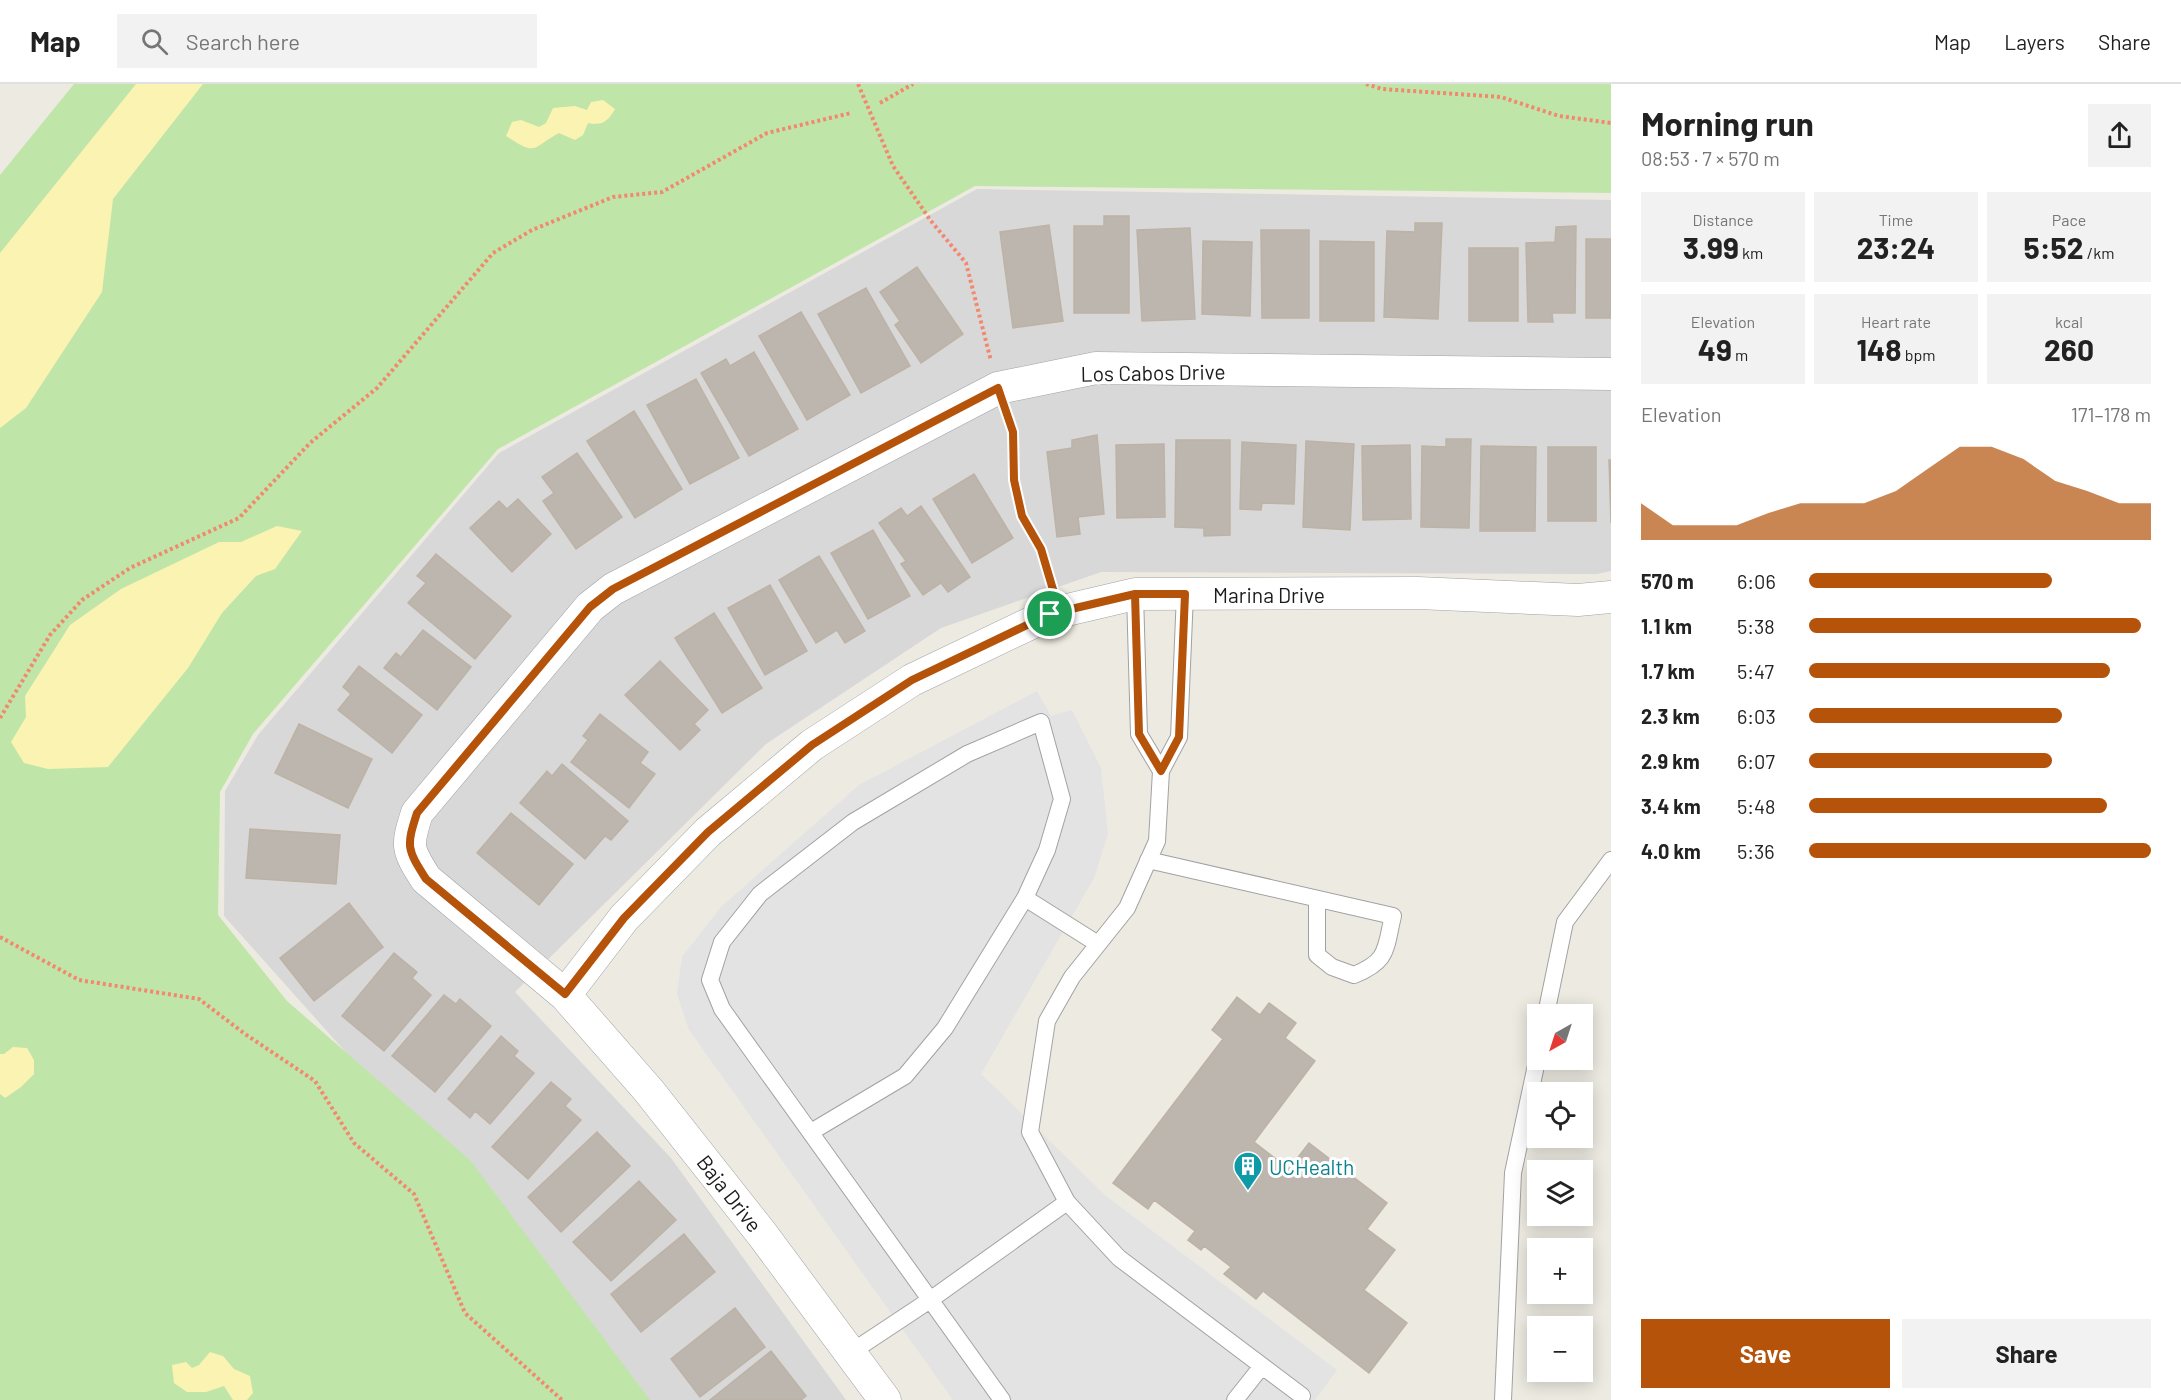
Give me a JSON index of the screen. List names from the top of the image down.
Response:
{
  "streets": {
    "street": ["Los Cabos Drive", "Marina Drive", "Baja Drive"]
  },
  "crossings": [
    ["Los Cabos Drive", "Marina Drive"],
    ["Los Cabos Drive", "Baja Drive"],
    ["Marina Drive", "Baja Drive"]
  ],
  "places": {
    "building": ["UCHealth"]
  },
  "north": "bottom left",
  "page": {
    "header": "Map",
    "search": "Search here",
    "nav": ["Map", "Layers", "Share"],
    "heading": ["Morning run", "08:53 · 7 × 570 m"],
    "stats": [
      ["Distance", "3.99 km"],
      ["Time", "23:24"],
      ["Pace", "5:52 /km"],
      ["Elevation", "49 m"],
      ["Heart rate", "148 bpm"],
      ["kcal", "260"]
    ],
    "chart": ["Elevation", "171–178 m"],
    "list": [
      {
        "name": "570 m",
        "note": "6:06"
      },
      {
        "name": "1.1 km",
        "note": "5:38"
      },
      {
        "name": "1.7 km",
        "note": "5:47"
      },
      {
        "name": "2.3 km",
        "note": "6:03"
      },
      {
        "name": "2.9 km",
        "note": "6:07"
      },
      {
        "name": "3.4 km",
        "note": "5:48"
      },
      {
        "name": "4.0 km",
        "note": "5:36"
      }
    ],
    "map_buttons": ["+", "−"],
    "buttons": ["Save", "Share"]
  }
}
